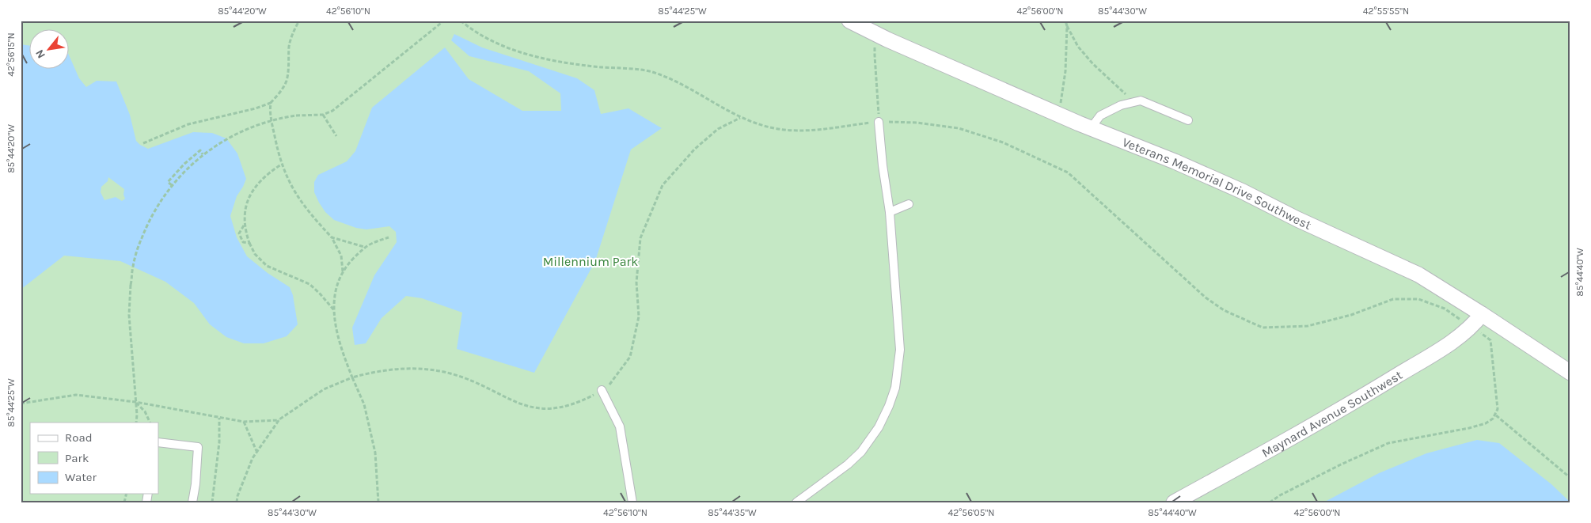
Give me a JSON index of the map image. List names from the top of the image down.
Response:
{
  "streets": {
    "street": ["Veterans Memorial Drive Southwest", "Maynard Avenue Southwest"]
  },
  "crossings": [
    ["Veterans Memorial Drive Southwest", "Maynard Avenue Southwest"]
  ],
  "parks": ["Millennium Park"],
  "legend": ["Road", "Park", "Water"],
  "north": "bottom left",
  "coordinates": [
    "85°44'20\"W",
    "42°56'10\"N",
    "85°44'25\"W",
    "42°56'00\"N",
    "85°44'30\"W",
    "42°55'55\"N",
    "42°56'15\"N",
    "85°44'40\"W",
    "85°44'35\"W",
    "42°56'05\"N"
  ]
}
